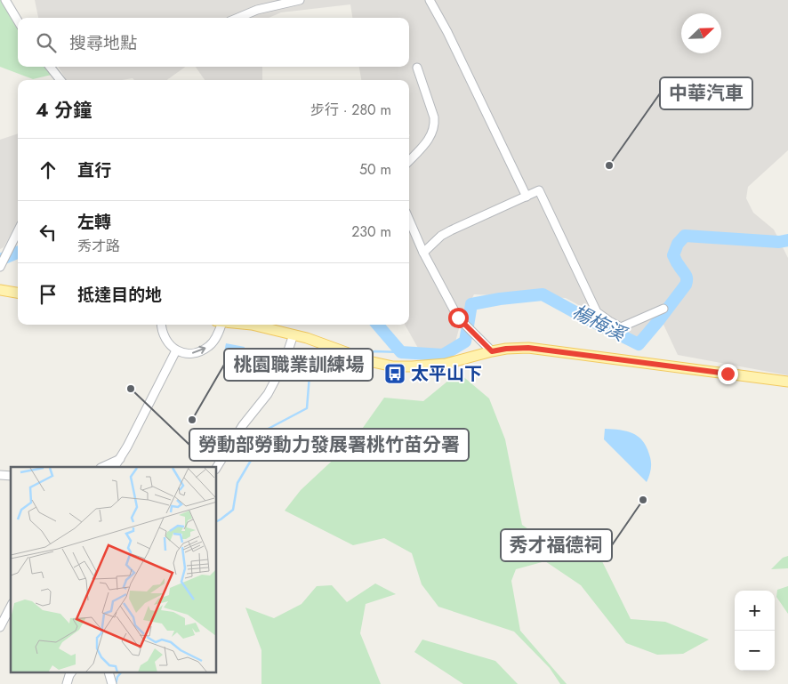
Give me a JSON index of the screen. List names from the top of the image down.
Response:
{
  "water": ["楊梅溪"],
  "places": {
    "other": [
      "中華汽車",
      "勞動部勞動力發展署桃竹苗分署",
      "桃園職業訓練場",
      "秀才福德祠"
    ],
    "bus stop": ["太平山下"]
  },
  "north": "top right",
  "page": {
    "search": "搜尋地點",
    "heading": ["4 分鐘", "步行 · 280 m"],
    "list": [
      ["直行", "50 m"],
      ["左轉", "秀才路", "230 m"],
      "抵達目的地"
    ],
    "map_buttons": ["+", "−"]
  }
}
